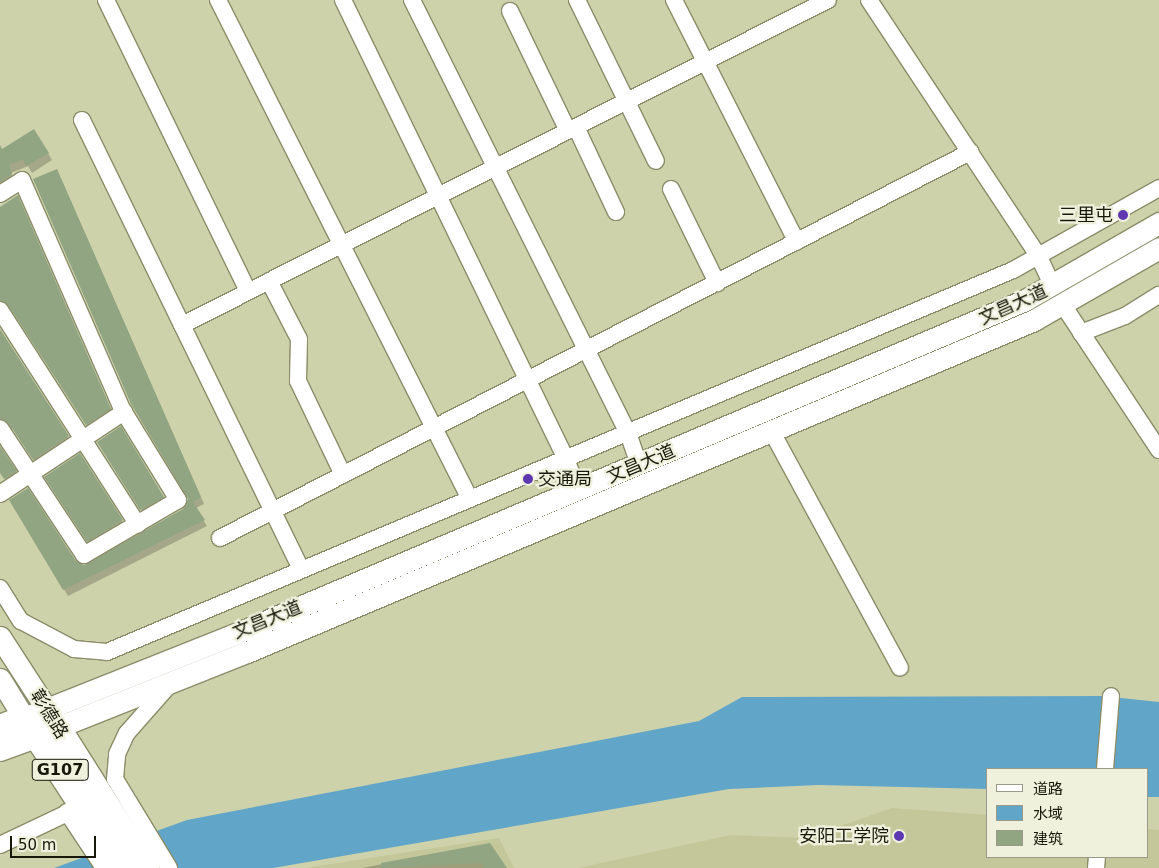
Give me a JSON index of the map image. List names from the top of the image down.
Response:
{
  "streets": {
    "highway": ["文昌大道", "彰德路", "G107"]
  },
  "crossings": [
    ["文昌大道", "彰德路"]
  ],
  "places": ["三里屯", "交通局", "安阳工学院"],
  "legend": ["道路", "水域", "建筑"],
  "scale_bar": "50 m"
}
